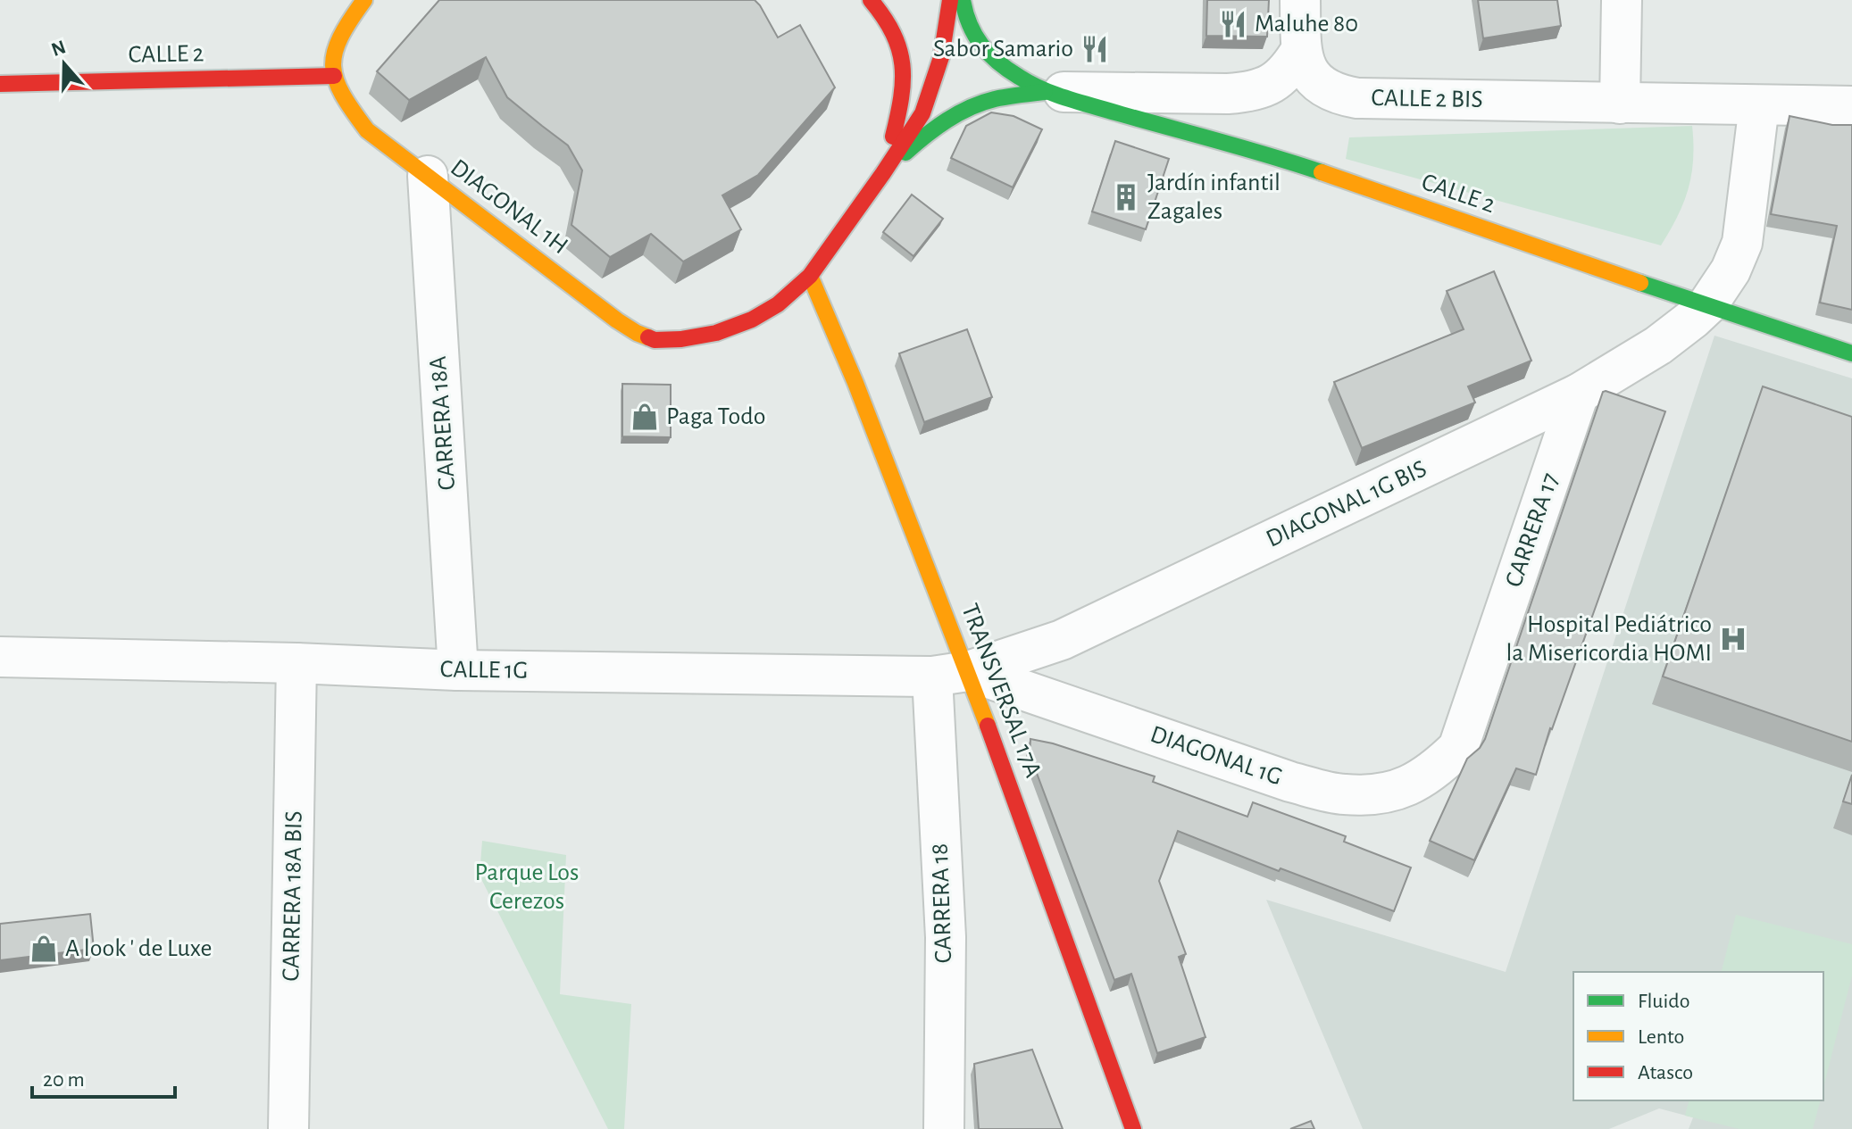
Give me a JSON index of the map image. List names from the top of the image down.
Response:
{
  "streets": {
    "street": [
      "CALLE 2",
      "CALLE 2 BIS",
      "DIAGONAL 1H",
      "CARRERA 18A",
      "DIAGONAL 1G BIS",
      "CARRERA 17",
      "CALLE 1G",
      "TRANSVERSAL 17A",
      "DIAGONAL 1G",
      "CARRERA 18A BIS",
      "CARRERA 18"
    ]
  },
  "crossings": [
    ["CALLE 2", "DIAGONAL 1H"],
    ["CALLE 2", "DIAGONAL 1G BIS"],
    ["CALLE 2 BIS", "DIAGONAL 1G BIS"],
    ["DIAGONAL 1H", "CARRERA 18A"],
    ["DIAGONAL 1H", "TRANSVERSAL 17A"],
    ["CARRERA 18A", "CALLE 1G"],
    ["DIAGONAL 1G BIS", "CARRERA 17"],
    ["DIAGONAL 1G BIS", "CALLE 1G"],
    ["DIAGONAL 1G BIS", "TRANSVERSAL 17A"],
    ["DIAGONAL 1G BIS", "DIAGONAL 1G"],
    ["DIAGONAL 1G BIS", "CARRERA 18"],
    ["CARRERA 17", "DIAGONAL 1G"],
    ["CALLE 1G", "TRANSVERSAL 17A"],
    ["CALLE 1G", "DIAGONAL 1G"],
    ["CALLE 1G", "CARRERA 18A BIS"],
    ["CALLE 1G", "CARRERA 18"],
    ["TRANSVERSAL 17A", "DIAGONAL 1G"],
    ["TRANSVERSAL 17A", "CARRERA 18"],
    ["DIAGONAL 1G", "CARRERA 18"]
  ],
  "parks": ["Parque Los Cerezos"],
  "places": {
    "restaurant": ["Maluhe 80", "Sabor Samario"],
    "building": ["Jardín infantil Zagales"],
    "shop": ["Paga Todo", "A look ' de Luxe"],
    "hospital": ["Hospital Pediátrico la Misericordia HOMI"]
  },
  "legend": ["Fluido", "Lento", "Atasco"],
  "scale_bar": "20 m",
  "north": "top"
}
